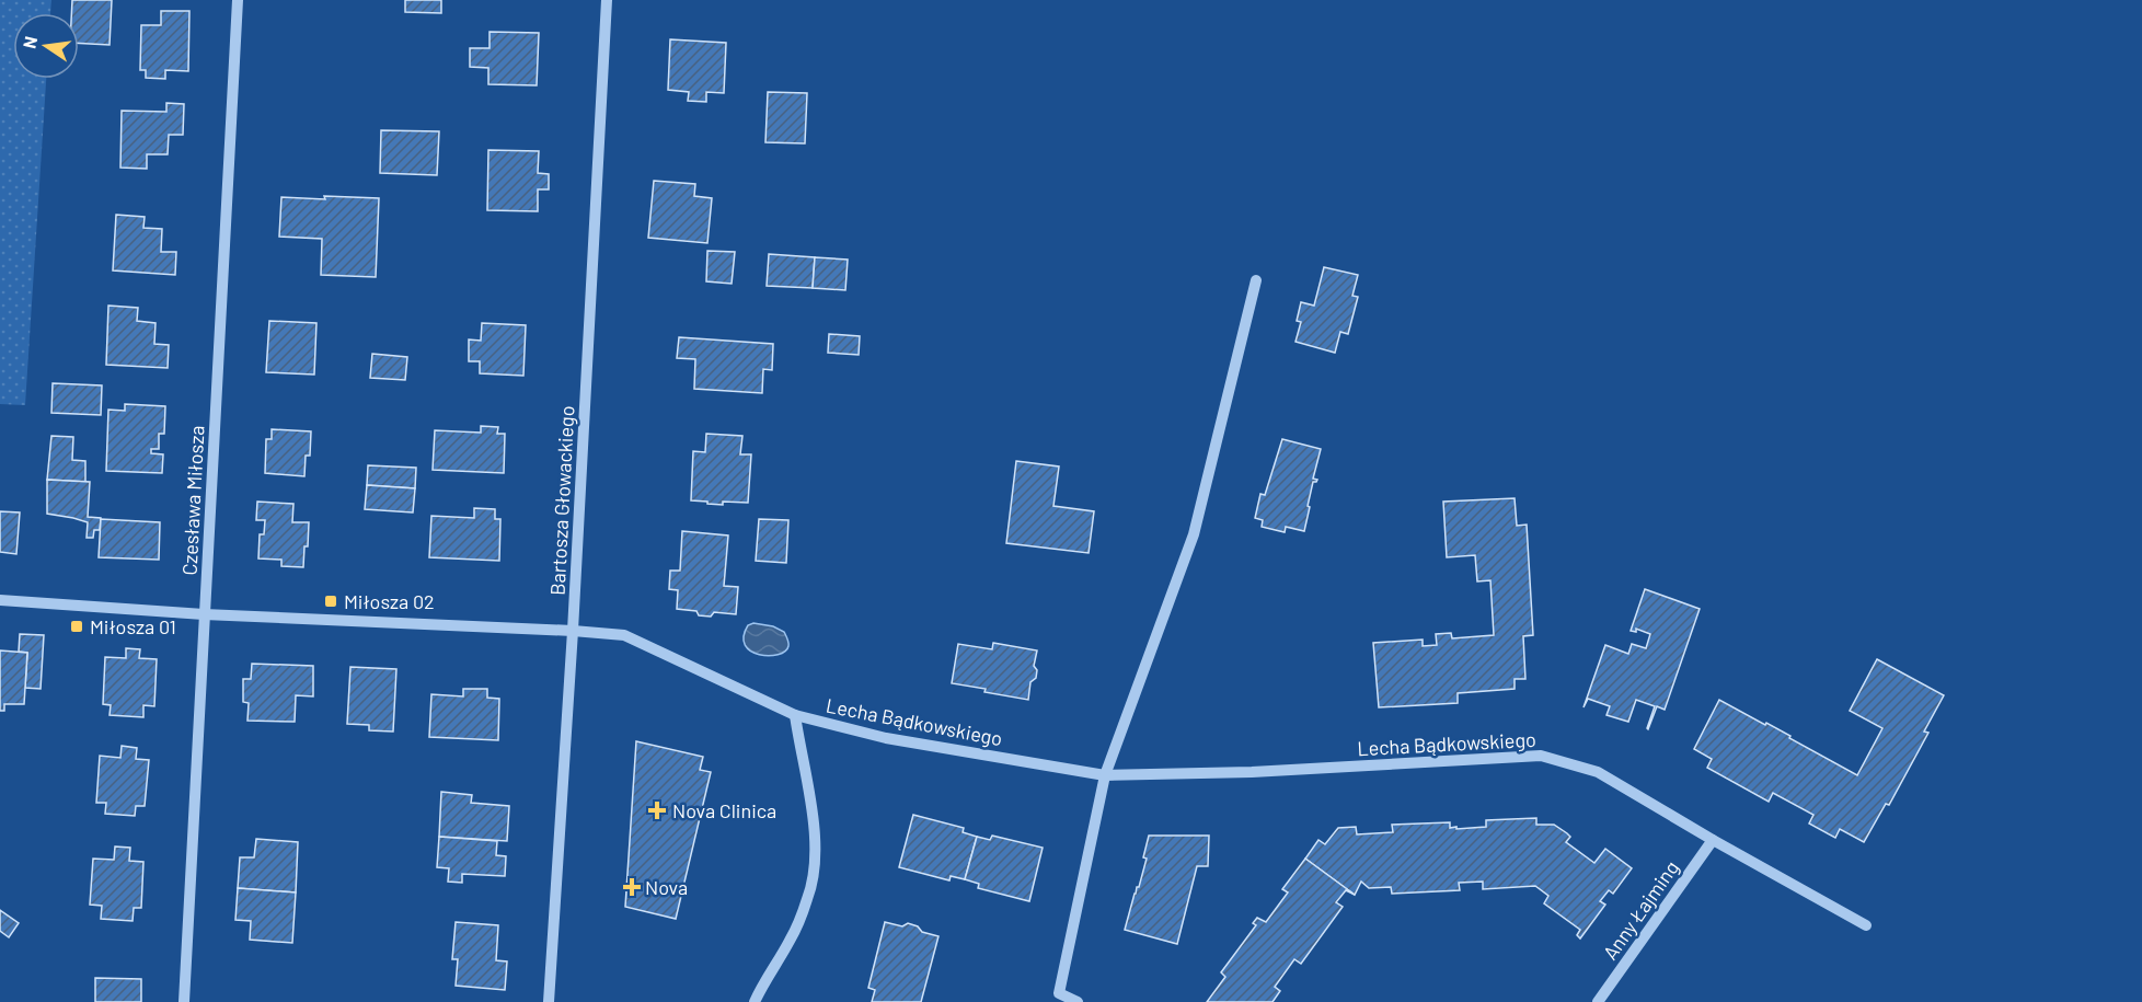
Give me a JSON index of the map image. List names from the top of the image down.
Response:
{
  "streets": {
    "street": [
      "Czesława Miłosza",
      "Bartosza Głowackiego",
      "Lecha Bądkowskiego",
      "Anny Łajming"
    ]
  },
  "crossings": [
    ["Czesława Miłosza", "Lecha Bądkowskiego"],
    ["Bartosza Głowackiego", "Lecha Bądkowskiego"],
    ["Lecha Bądkowskiego", "Anny Łajming"]
  ],
  "places": {
    "transit": ["Miłosza 02", "Miłosza 01"],
    "health": ["Nova Clinica", "Nova"]
  },
  "north": "left"
}
